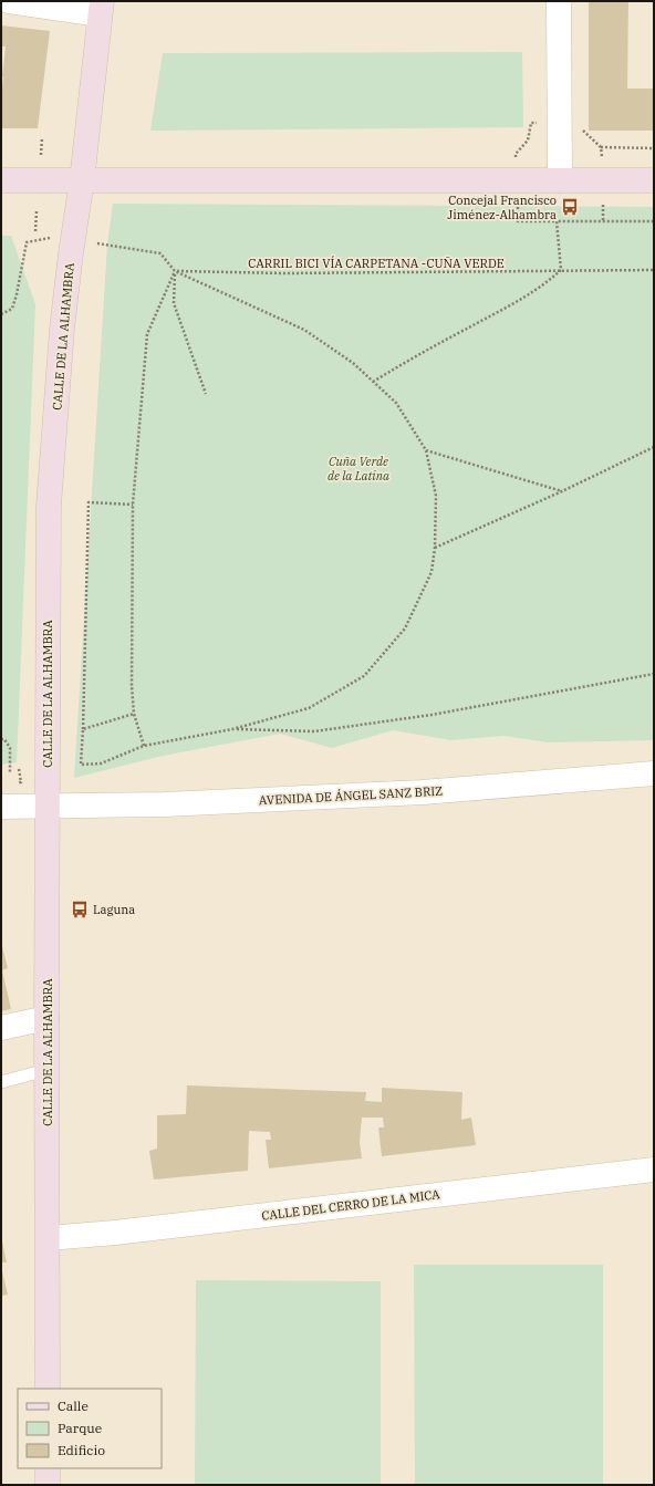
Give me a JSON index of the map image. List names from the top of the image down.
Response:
{
  "streets": {
    "main road": ["CALLE DE LA ALHAMBRA"],
    "street": ["AVENIDA DE ÁNGEL SANZ BRIZ", "CALLE DEL CERRO DE LA MICA"],
    "path": ["CARRIL BICI VÍA CARPETANA -CUÑA VERDE"]
  },
  "crossings": [
    ["CALLE DE LA ALHAMBRA", "AVENIDA DE ÁNGEL SANZ BRIZ"],
    ["CALLE DE LA ALHAMBRA", "CALLE DEL CERRO DE LA MICA"]
  ],
  "parks": ["Cuña Verde de la Latina"],
  "places": {
    "bus stop": ["Concejal Francisco Jiménez-Alhambra", "Laguna"]
  },
  "legend": ["Calle", "Parque", "Edificio"]
}
